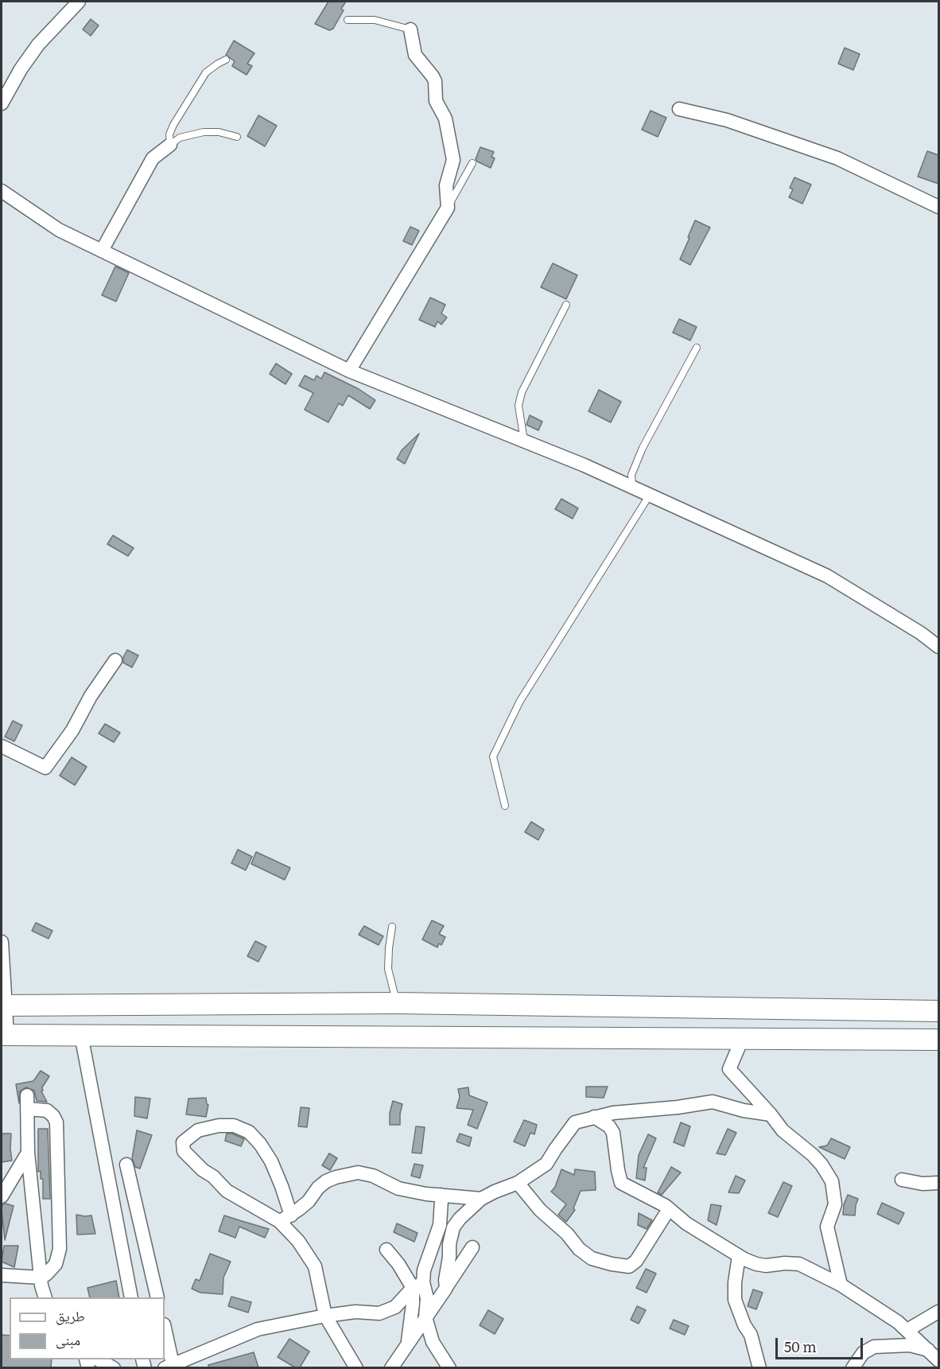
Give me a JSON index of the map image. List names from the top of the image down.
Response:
{
  "legend": ["طريق", "مبنى"],
  "scale_bar": "50 m"
}
